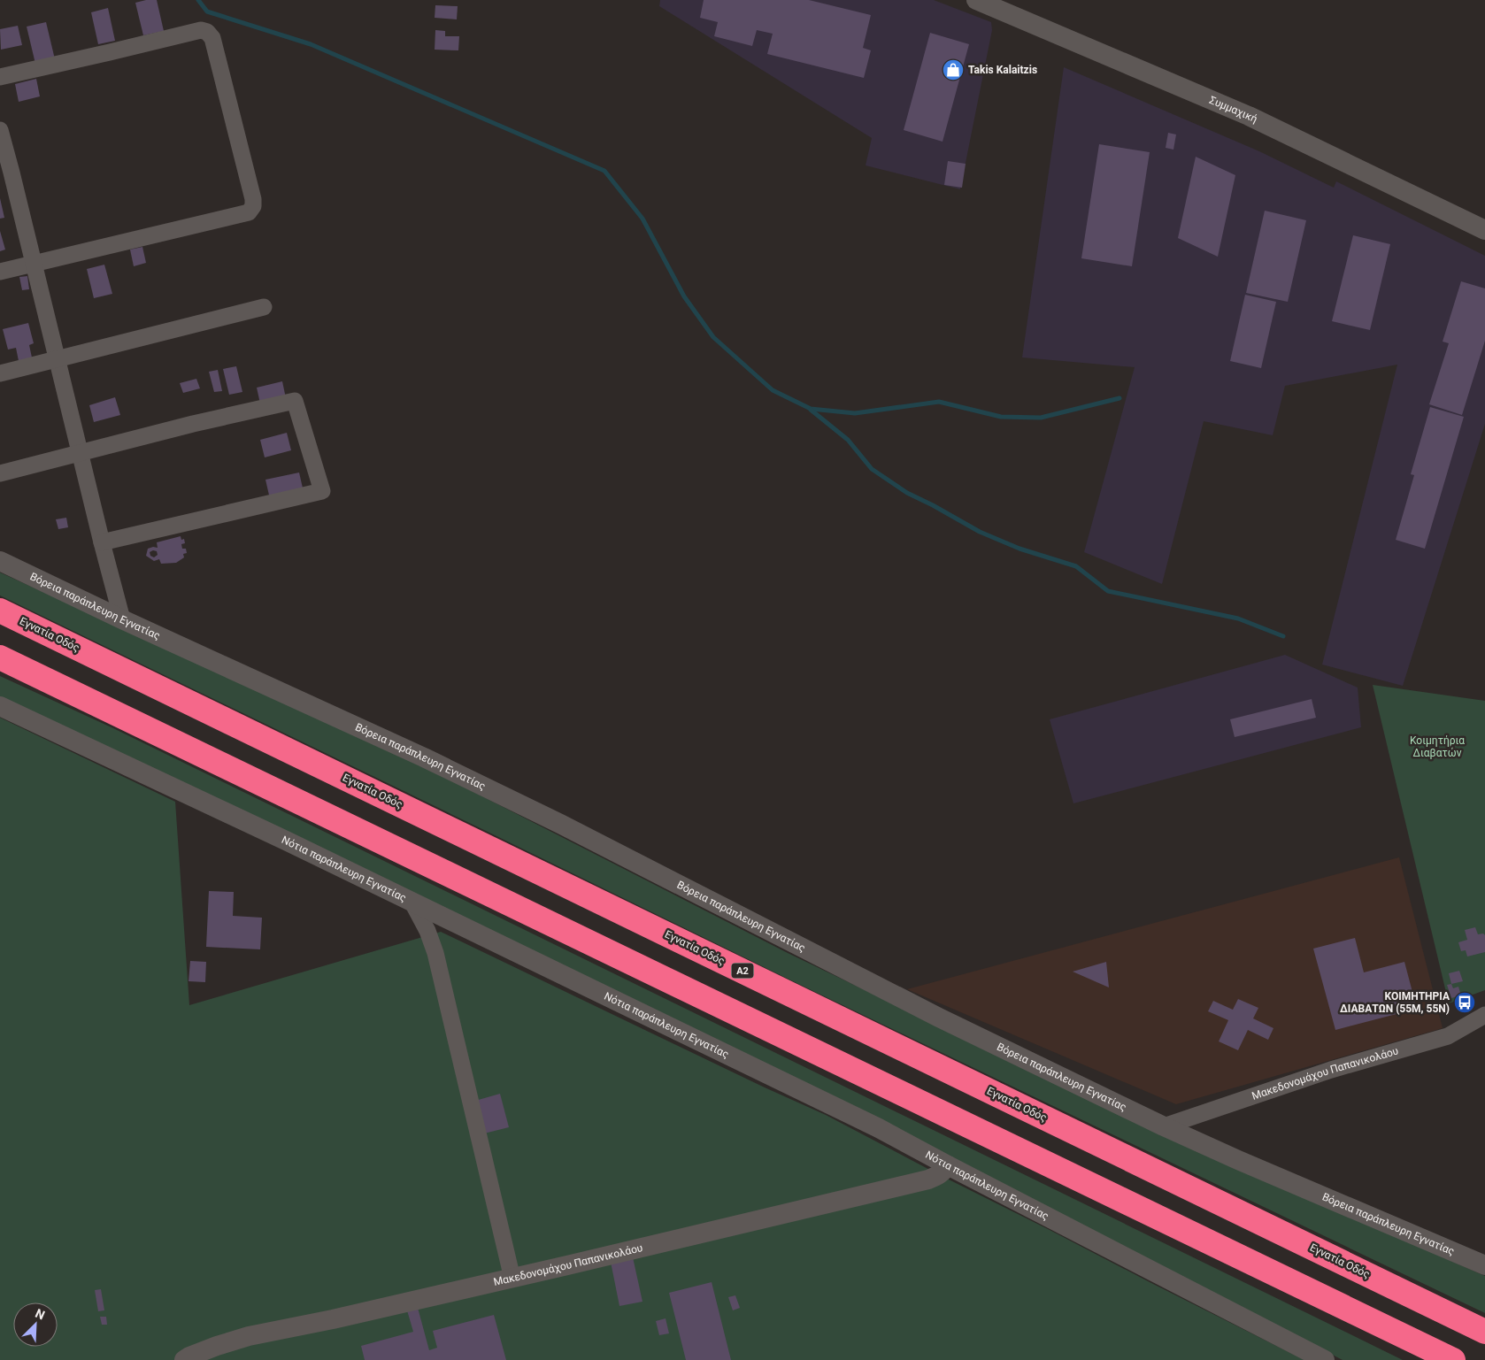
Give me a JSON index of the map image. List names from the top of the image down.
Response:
{
  "streets": {
    "highway": ["Εγνατία Οδός", "Α2"],
    "street": [
      "Συμμαχική",
      "Βόρεια παράπλευρη Εγνατίας",
      "Νότια παράπλευρη Εγνατίας",
      "Μακεδονομάχου Παπανικολάου"
    ]
  },
  "crossings": [
    ["Βόρεια παράπλευρη Εγνατίας", "Μακεδονομάχου Παπανικολάου"],
    ["Νότια παράπλευρη Εγνατίας", "Μακεδονομάχου Παπανικολάου"]
  ],
  "parks": ["Κοιμητήρια Διαβατών"],
  "places": {
    "shop": ["Takis Kalaitzis"],
    "bus stop": ["ΚΟΙΜΗΤΗΡΙΑ ΔΙΑΒΑΤΩΝ (55Μ, 55Ν)"]
  },
  "north": "top right"
}
